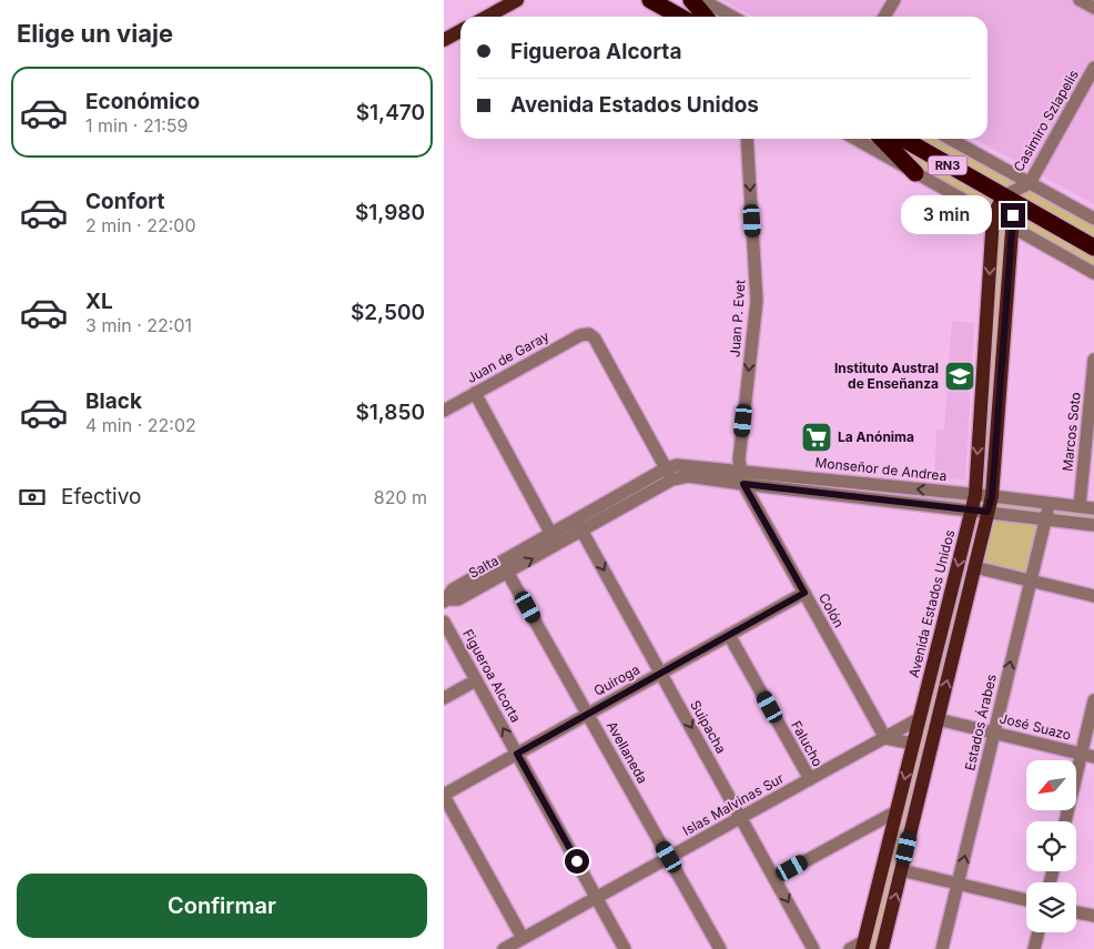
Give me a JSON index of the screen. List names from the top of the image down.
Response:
{
  "streets": {
    "highway": ["RN3"],
    "main road": ["Avenida Estados Unidos"],
    "street": [
      "Casimiro Szlapelis",
      "Juan P. Evet",
      "Juan de Garay",
      "Marcos Soto",
      "Monseñor de Andrea",
      "Salta",
      "Colón",
      "Figueroa Alcorta",
      "Quiroga",
      "Estados Árabes",
      "Suipacha",
      "José Suazo",
      "Falucho",
      "Avellaneda",
      "Islas Malvinas Sur"
    ]
  },
  "crossings": [
    ["Casimiro Szlapelis", "RN3"],
    ["Casimiro Szlapelis", "Avenida Estados Unidos"],
    ["RN3", "Avenida Estados Unidos"],
    ["Juan P. Evet", "Monseñor de Andrea"],
    ["Juan P. Evet", "Colón"],
    ["Juan de Garay", "Monseñor de Andrea"],
    ["Juan de Garay", "Salta"],
    ["Marcos Soto", "Monseñor de Andrea"],
    ["Monseñor de Andrea", "Salta"],
    ["Monseñor de Andrea", "Avenida Estados Unidos"],
    ["Monseñor de Andrea", "Colón"],
    ["Monseñor de Andrea", "Estados Árabes"],
    ["Salta", "Suipacha"],
    ["Salta", "Avellaneda"],
    ["Avenida Estados Unidos", "Islas Malvinas Sur"],
    ["Colón", "Quiroga"],
    ["Colón", "Islas Malvinas Sur"],
    ["Figueroa Alcorta", "Quiroga"],
    ["Figueroa Alcorta", "Islas Malvinas Sur"],
    ["Quiroga", "Suipacha"],
    ["Quiroga", "Falucho"],
    ["Quiroga", "Avellaneda"],
    ["Estados Árabes", "José Suazo"],
    ["Suipacha", "Islas Malvinas Sur"],
    ["Falucho", "Islas Malvinas Sur"],
    ["Avellaneda", "Islas Malvinas Sur"]
  ],
  "one_way": ["Juan P. Evet", "Suipacha"],
  "places": {
    "school or university": ["Instituto Austral de Enseñanza"],
    "supermarket": ["La Anónima"]
  },
  "north": "bottom left",
  "page": {
    "heading": "Elige un viaje",
    "banner": ["Figueroa Alcorta", "Avenida Estados Unidos"],
    "list": [
      {
        "name": "Económico",
        "note": "1 min · 21:59",
        "value": "$1,470"
      },
      {
        "name": "Confort",
        "note": "2 min · 22:00",
        "value": "$1,980"
      },
      {
        "name": "XL",
        "note": "3 min · 22:01",
        "value": "$2,500"
      },
      {
        "name": "Black",
        "note": "4 min · 22:02",
        "value": "$1,850"
      }
    ],
    "bubble": "3 min",
    "pay": ["Efectivo", "820 m"],
    "buttons": "Confirmar"
  }
}
